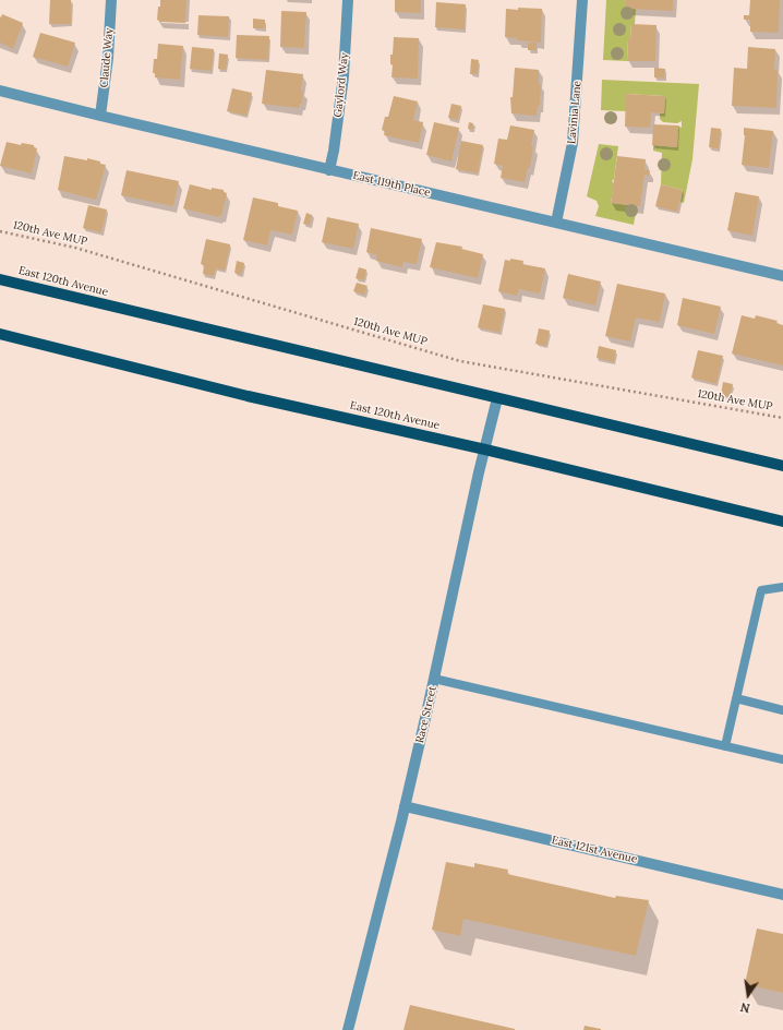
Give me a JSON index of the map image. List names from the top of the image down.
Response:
{
  "streets": {
    "main road": ["East 120th Avenue"],
    "street": [
      "Claude Way",
      "Gaylord Way",
      "Lavinia Lane",
      "East 119th Place",
      "Race Street",
      "East 121st Avenue"
    ],
    "path": ["120th Ave MUP"]
  },
  "crossings": [
    ["Claude Way", "East 119th Place"],
    ["Gaylord Way", "East 119th Place"],
    ["Lavinia Lane", "East 119th Place"],
    ["East 120th Avenue", "Race Street"],
    ["Race Street", "East 121st Avenue"]
  ],
  "north": "bottom"
}
